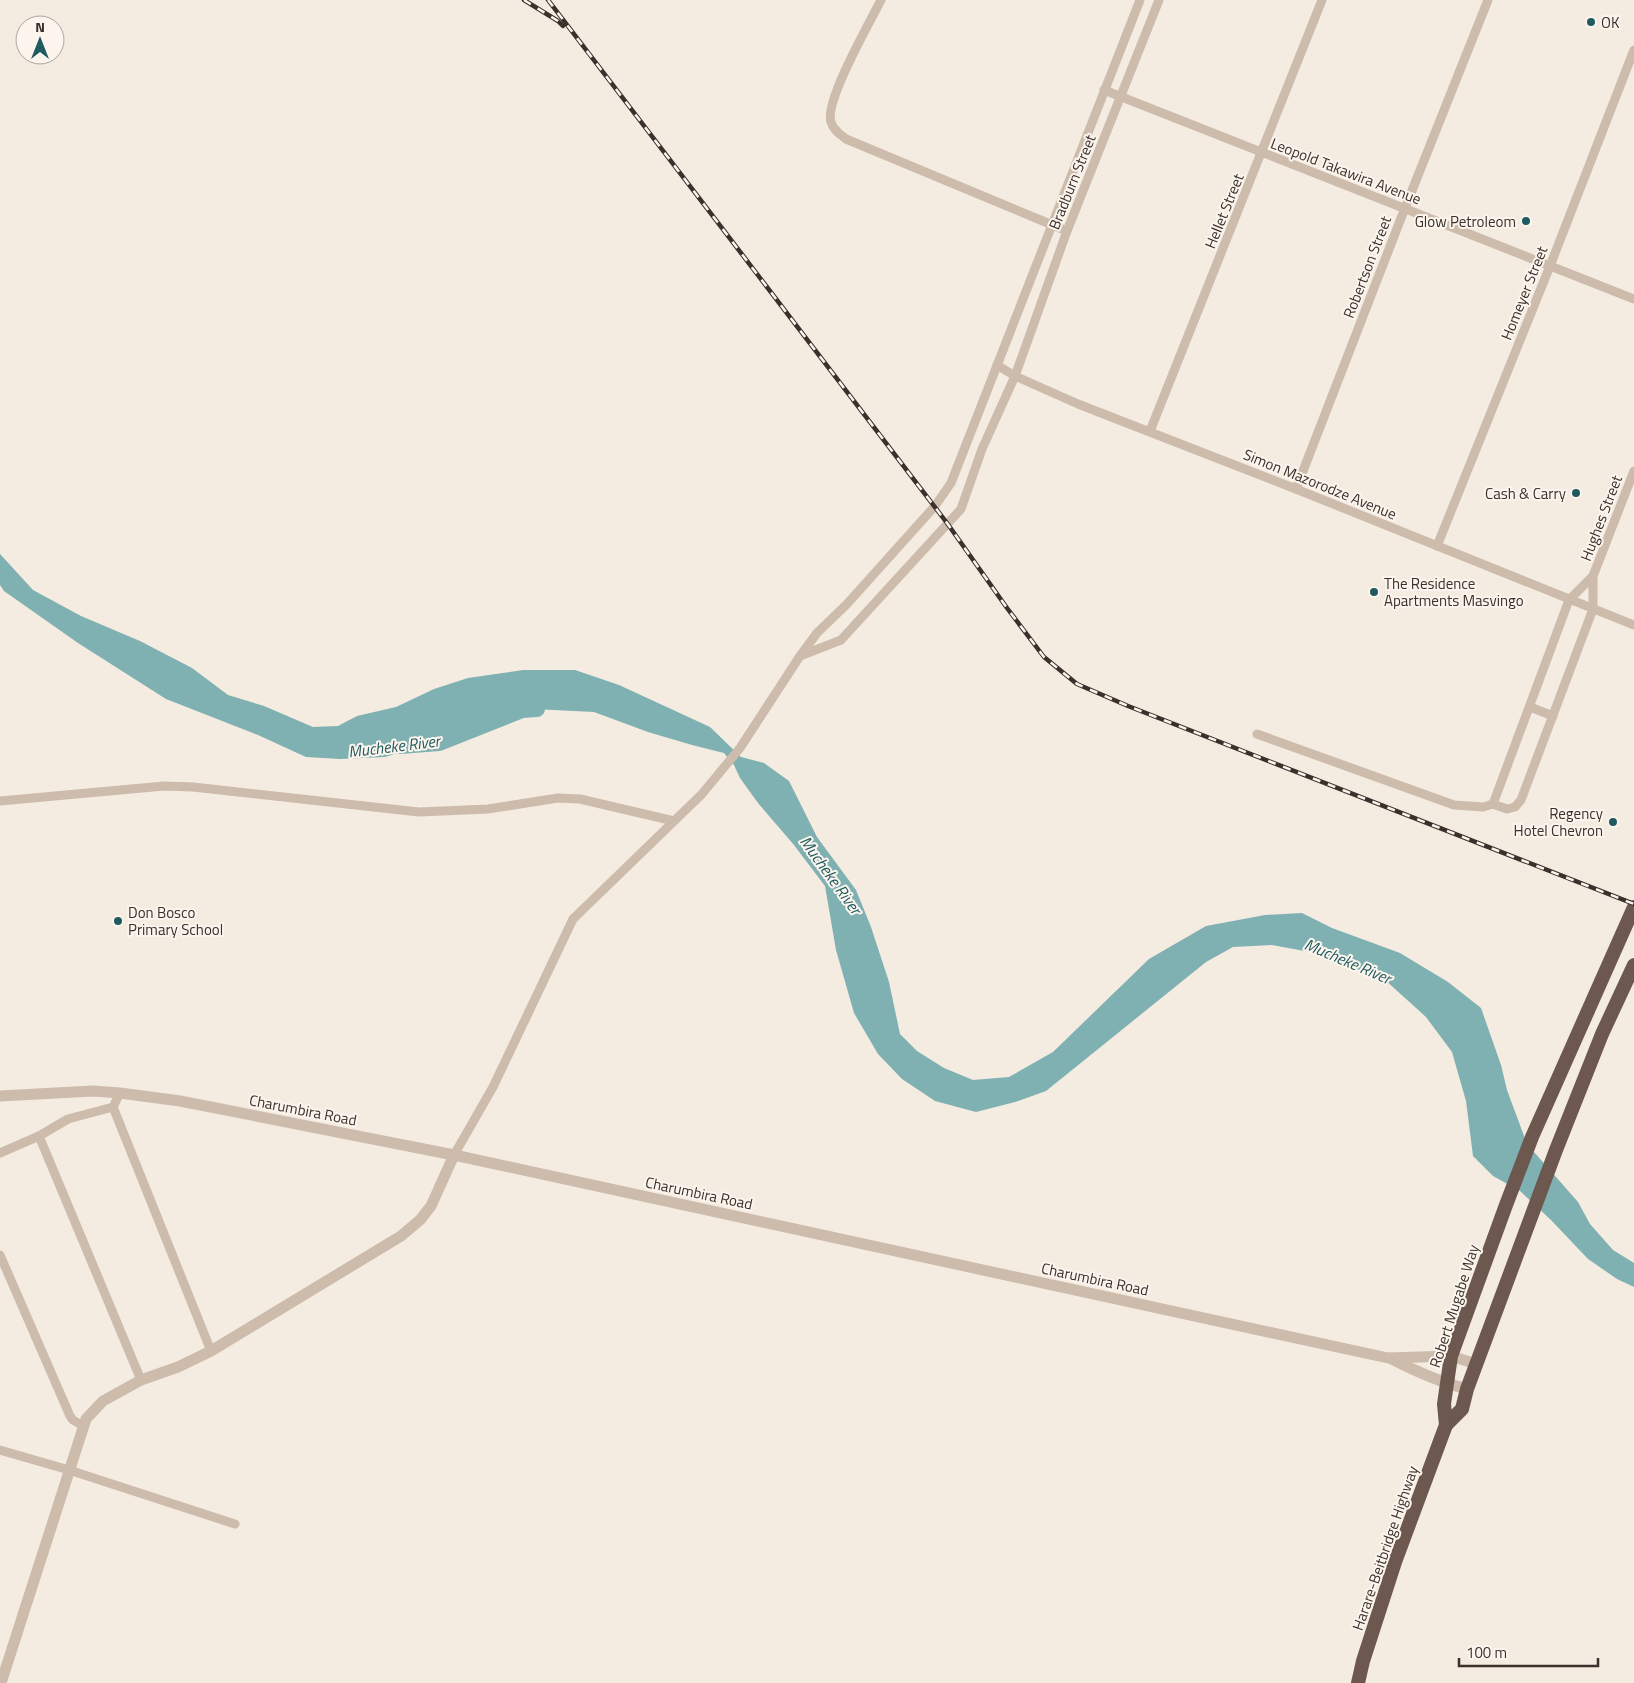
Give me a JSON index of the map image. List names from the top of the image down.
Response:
{
  "streets": {
    "highway": ["Robert Mugabe Way", "Harare-Beitbridge Highway"],
    "street": [
      "Leopold Takawira Avenue",
      "Bradburn Street",
      "Hellet Street",
      "Robertson Street",
      "Homeyer Street",
      "Simon Mazorodze Avenue",
      "Hughes Street",
      "Charumbira Road"
    ]
  },
  "crossings": [
    ["Leopold Takawira Avenue", "Bradburn Street"],
    ["Leopold Takawira Avenue", "Hellet Street"],
    ["Leopold Takawira Avenue", "Robertson Street"],
    ["Leopold Takawira Avenue", "Homeyer Street"],
    ["Bradburn Street", "Simon Mazorodze Avenue"],
    ["Bradburn Street", "Charumbira Road"],
    ["Hellet Street", "Simon Mazorodze Avenue"],
    ["Robertson Street", "Simon Mazorodze Avenue"],
    ["Homeyer Street", "Simon Mazorodze Avenue"],
    ["Charumbira Road", "Robert Mugabe Way"],
    ["Robert Mugabe Way", "Harare-Beitbridge Highway"]
  ],
  "water": ["Mucheke River"],
  "places": [
    "OK",
    "Glow Petroleom",
    "Cash & Carry",
    "The Residence Apartments Masvingo",
    "Regency Hotel Chevron",
    "Don Bosco Primary School"
  ],
  "scale_bar": "100 m",
  "north": "top"
}
